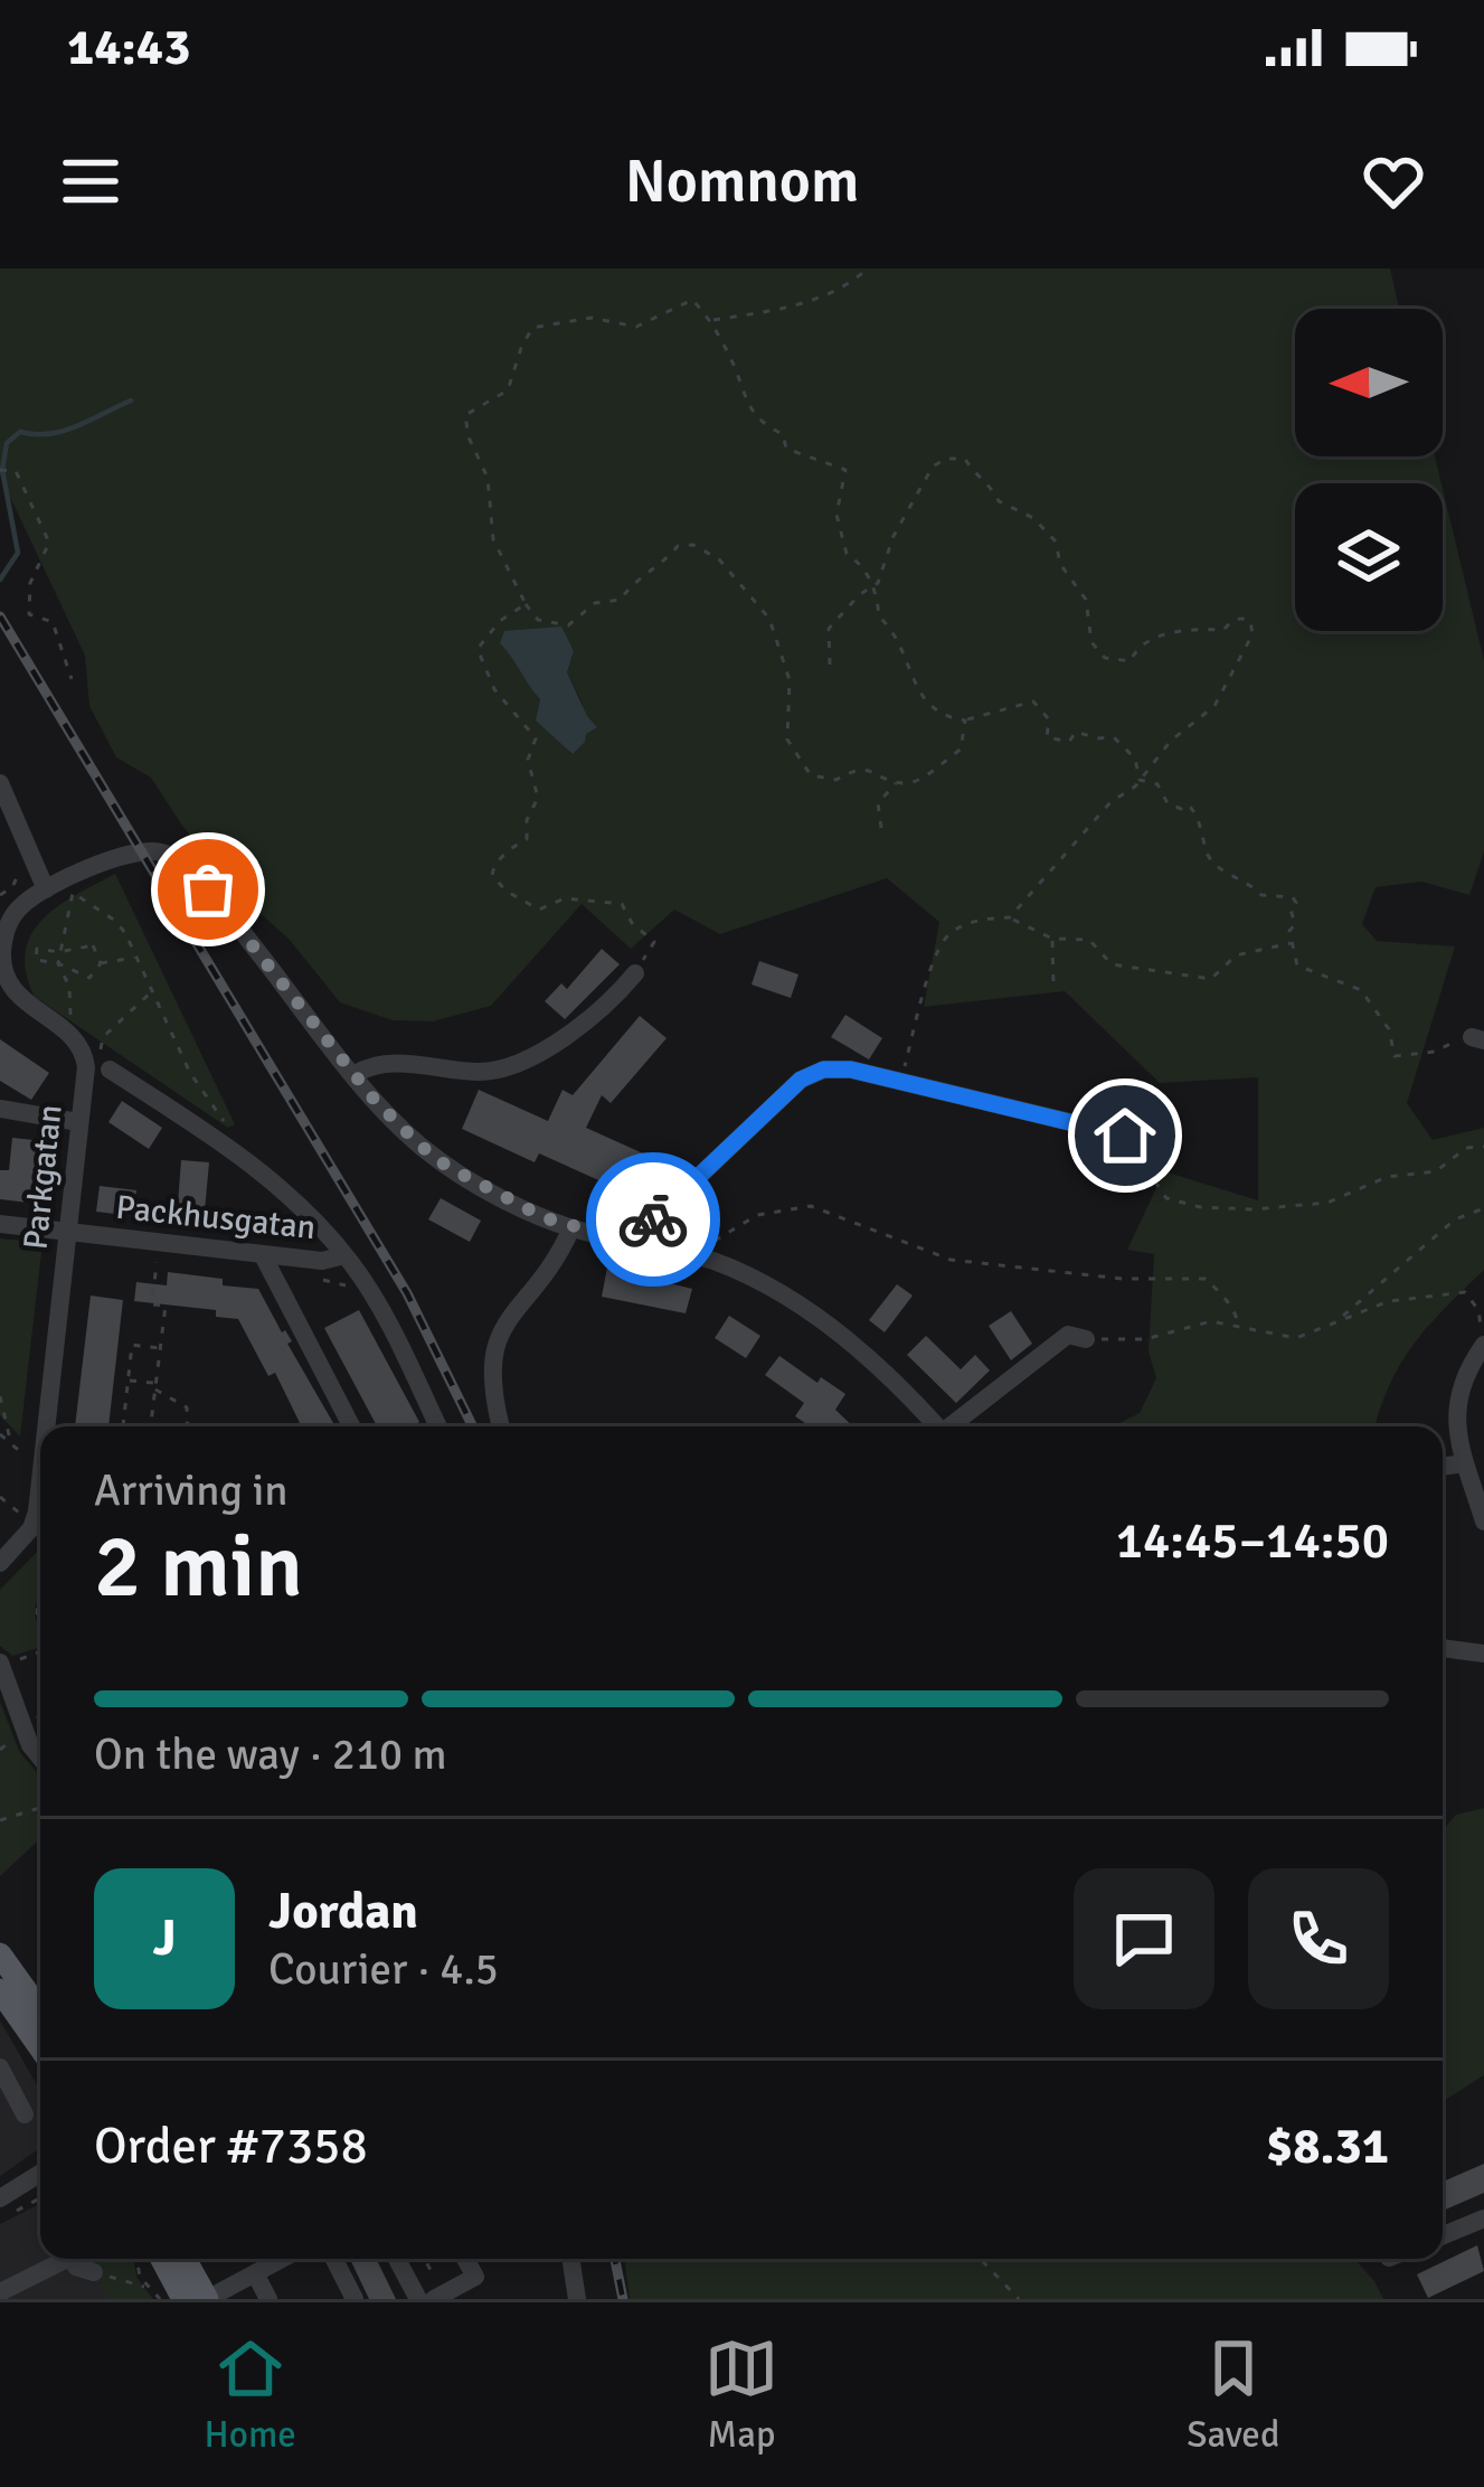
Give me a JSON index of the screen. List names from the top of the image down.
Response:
{
  "streets": {
    "street": ["Parkgatan", "Packhusgatan"]
  },
  "crossings": [
    ["Parkgatan", "Packhusgatan"]
  ],
  "north": "left",
  "page": {
    "status": "14:43",
    "header": "Nomnom",
    "heading": ["2 min", "Arriving in", "14:45–14:50"],
    "panel": [
      "Jordan",
      "Courier · 4.5",
      "Order #7358",
      "$8.31"
    ],
    "bar": "On the way · 210 m",
    "round": "J",
    "tabs": ["Home", "Map", "Saved"]
  }
}
